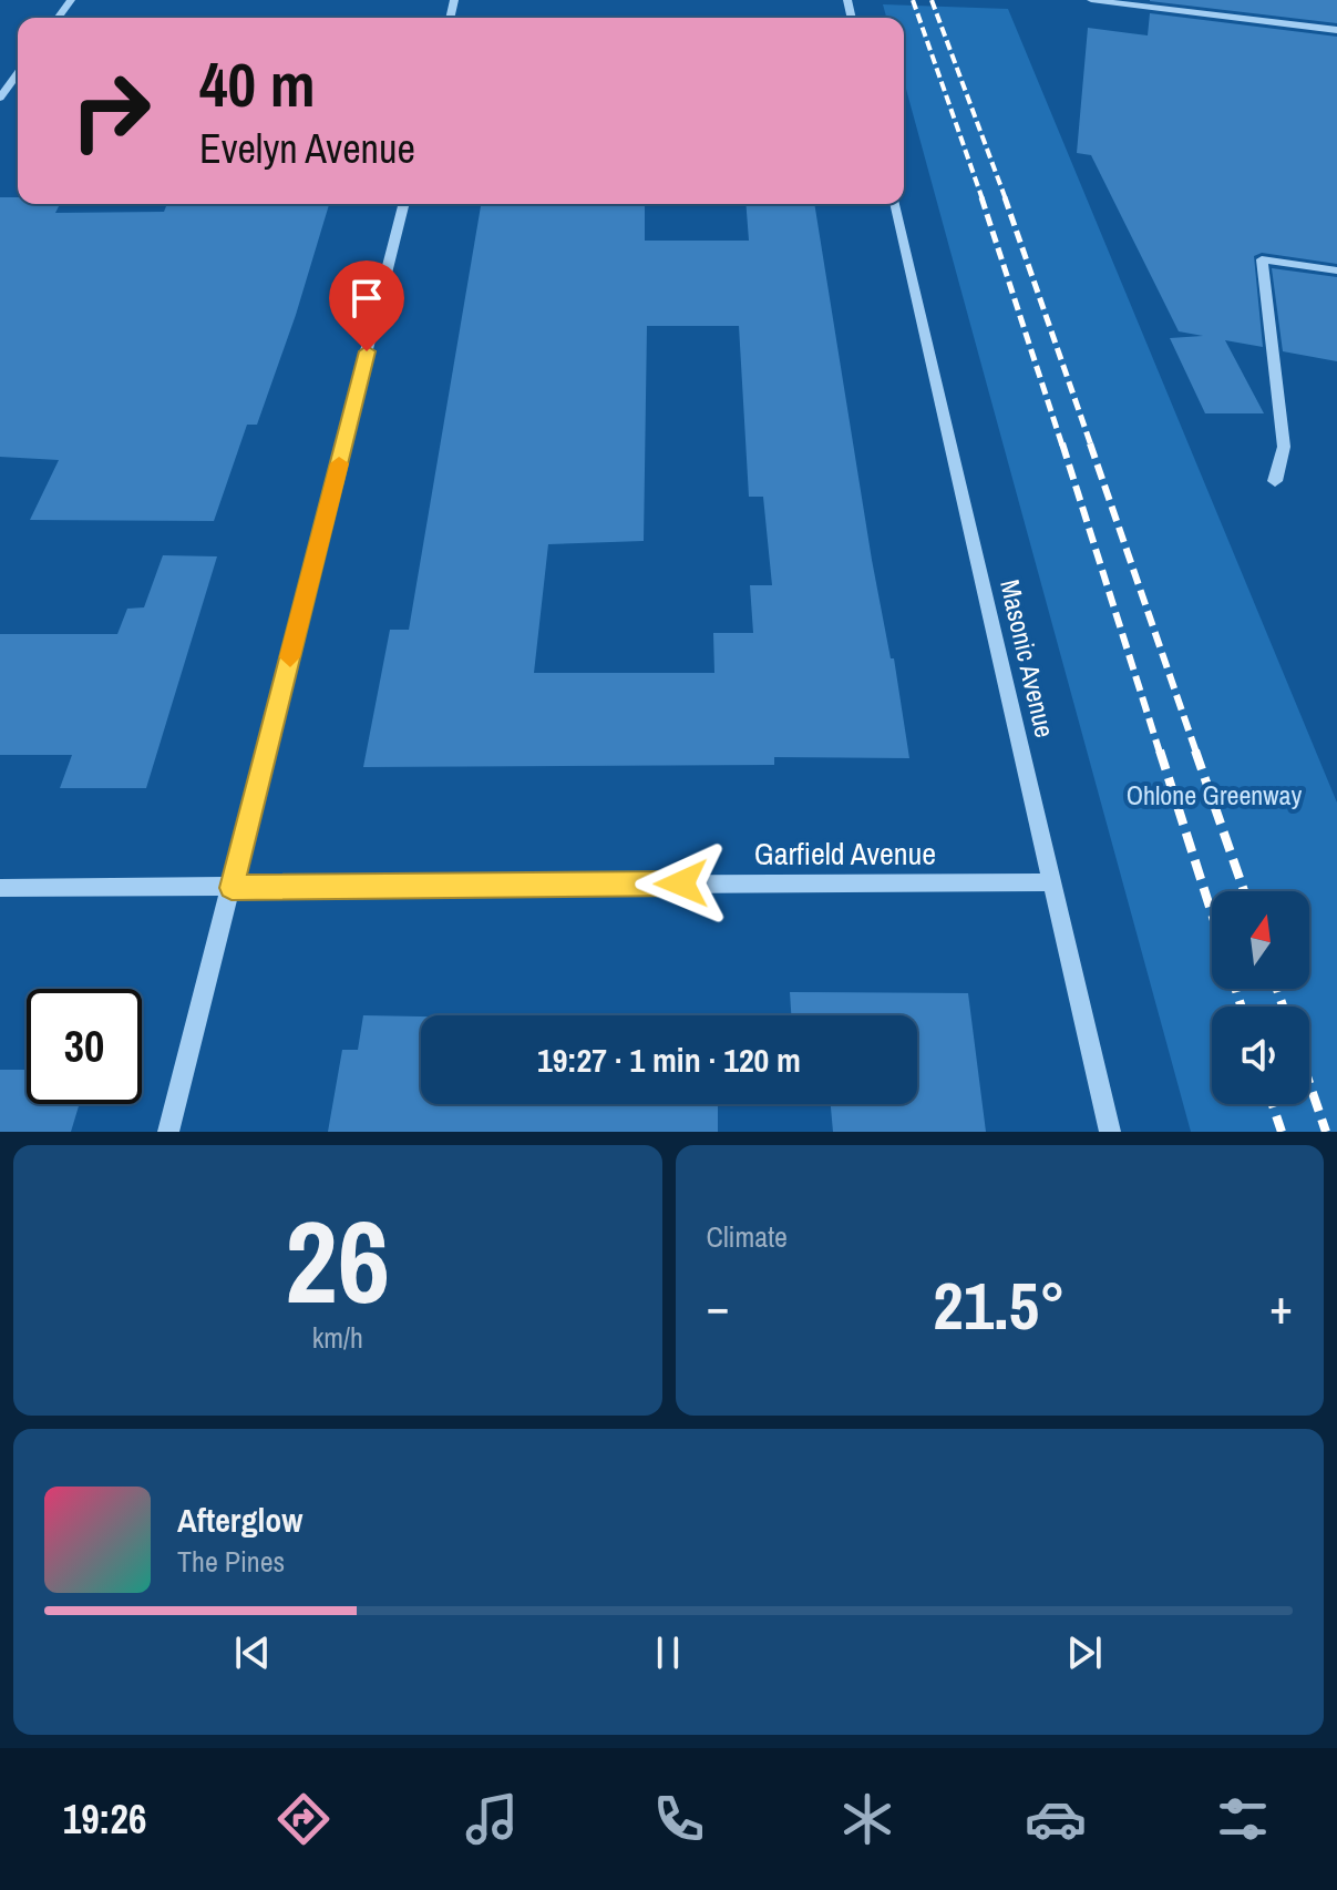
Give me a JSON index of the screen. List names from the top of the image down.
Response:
{
  "streets": {
    "street": ["Masonic Avenue", "Garfield Avenue"]
  },
  "crossings": [
    ["Masonic Avenue", "Garfield Avenue"]
  ],
  "parks": ["Ohlone Greenway"],
  "north": "top",
  "page": {
    "turn": ["40 m", "Evelyn Avenue"],
    "limit": "30",
    "trip": "19:27 · 1 min · 120 m",
    "tile": [
      ["26", "km/h"],
      "Climate"
    ],
    "heat": ["−", "21.5°", "+"],
    "song": ["Afterglow", "The Pines"],
    "tabs": "19:26"
  }
}
